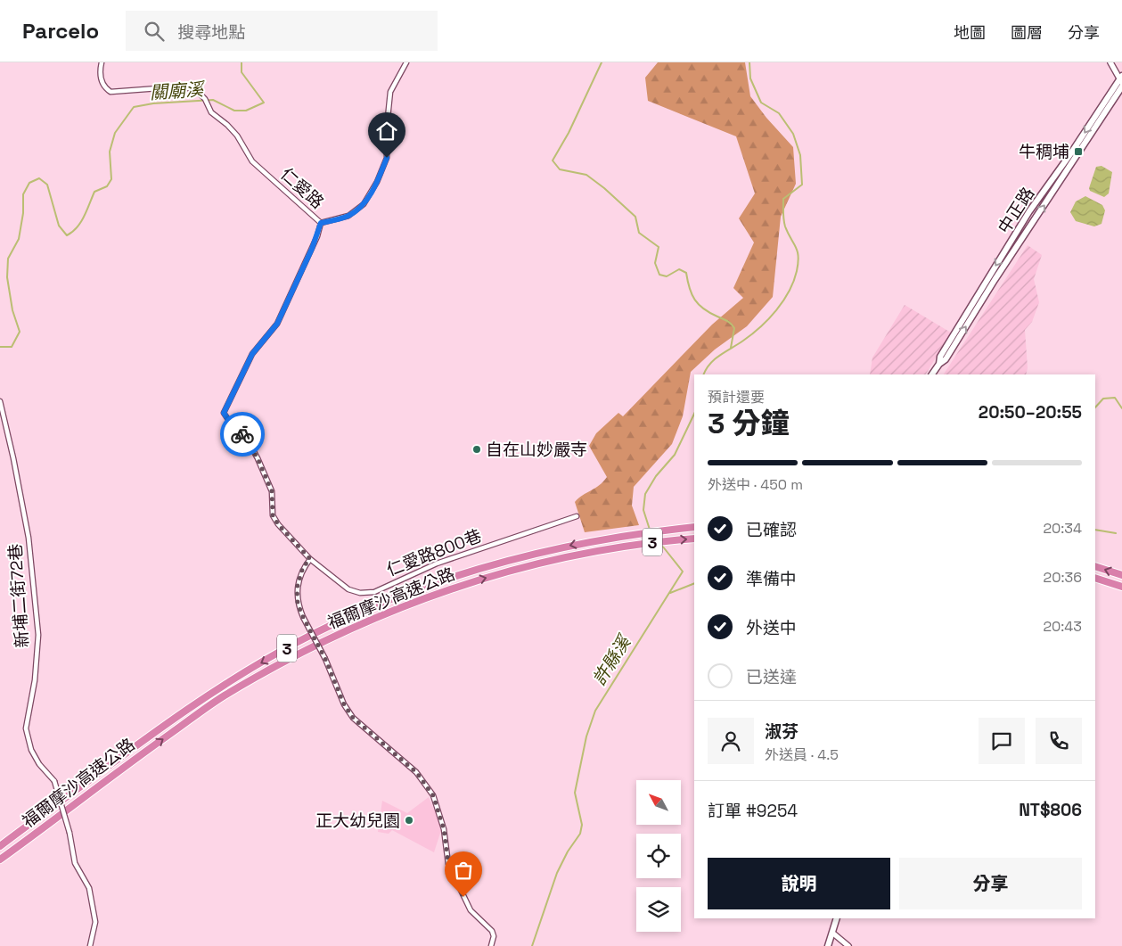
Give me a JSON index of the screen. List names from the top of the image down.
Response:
{
  "streets": {
    "highway": ["3", "福爾摩沙高速公路"],
    "main road": ["中正路"],
    "street": ["仁愛路", "仁愛路800巷", "新埔二街72巷"]
  },
  "crossings": [
    ["仁愛路", "仁愛路800巷"]
  ],
  "water": ["關廟溪", "許縣溪"],
  "places": {
    "transit": ["牛稠埔"],
    "other": ["自在山妙嚴寺", "正大幼兒園"]
  },
  "north": "top left",
  "page": {
    "header": "Parcelo",
    "search": "搜尋地點",
    "nav": ["地圖", "圖層", "分享"],
    "heading": ["3 分鐘", "預計還要", "20:50–20:55"],
    "panel": [
      "淑芬",
      "外送員 · 4.5",
      "訂單 #9254",
      "NT$806"
    ],
    "bar": "外送中 · 450 m",
    "list": [
      ["已確認", "20:34"],
      ["準備中", "20:36"],
      ["外送中", "20:43"],
      "已送達"
    ],
    "buttons": ["說明", "分享"]
  }
}
